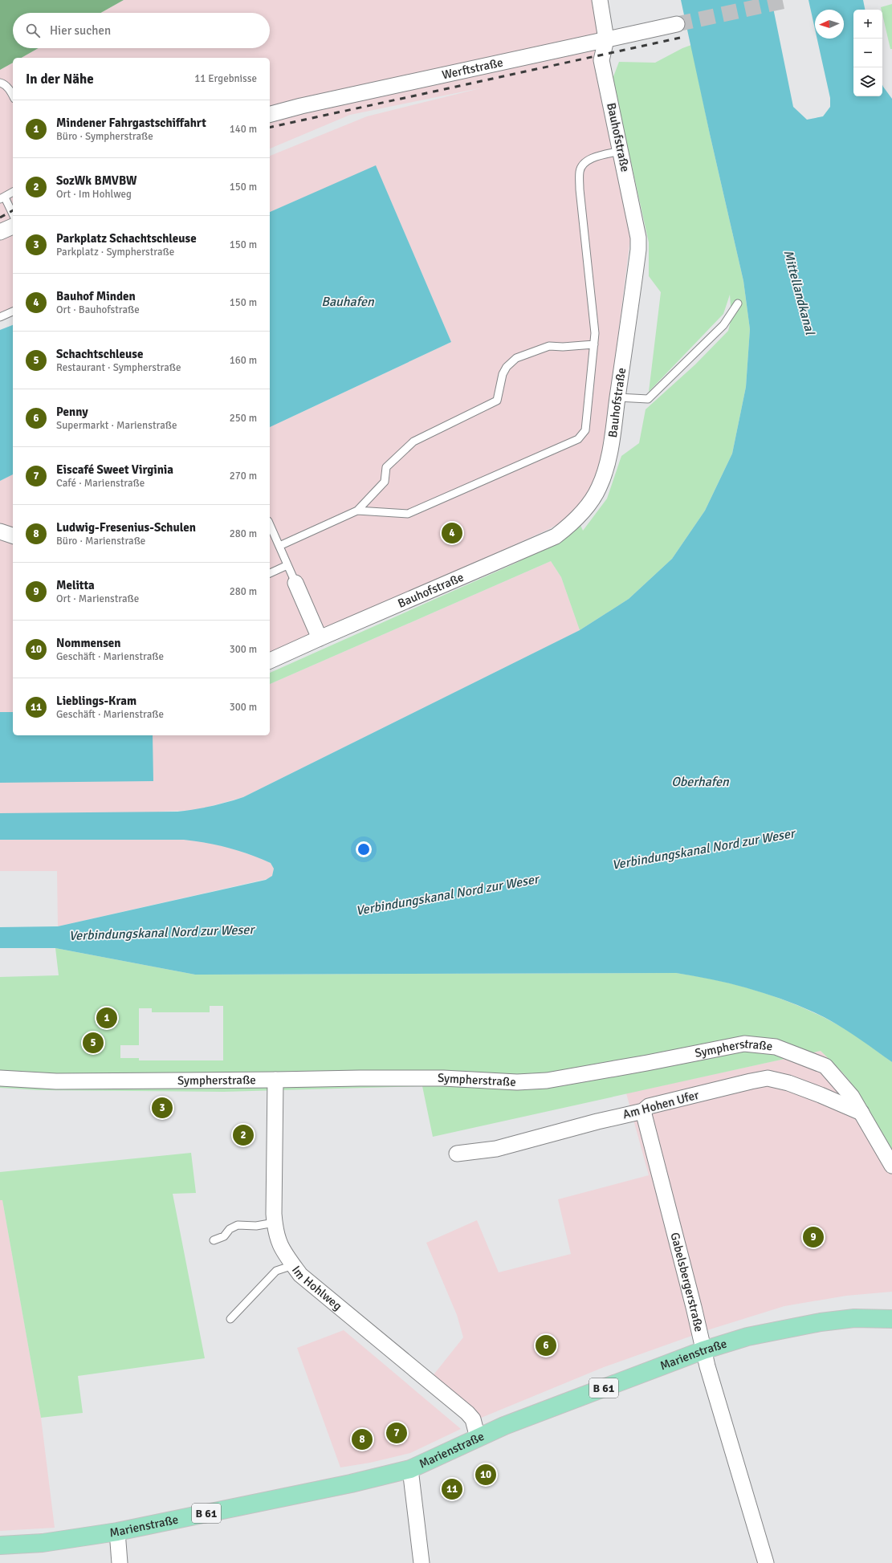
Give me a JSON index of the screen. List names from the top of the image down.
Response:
{
  "streets": {
    "main road": ["Marienstraße", "B 61"],
    "street": [
      "Werftstraße",
      "Bauhofstraße",
      "Sympherstraße",
      "Am Hohen Ufer",
      "Gabelsbergerstraße",
      "Im Hohlweg"
    ]
  },
  "crossings": [
    ["Werftstraße", "Bauhofstraße"],
    ["Sympherstraße", "Am Hohen Ufer"],
    ["Sympherstraße", "Im Hohlweg"],
    ["Am Hohen Ufer", "Gabelsbergerstraße"],
    ["Gabelsbergerstraße", "Marienstraße"],
    ["Im Hohlweg", "Marienstraße"]
  ],
  "water": [
    "Mittellandkanal",
    "Bauhafen",
    "Oberhafen",
    "Verbindungskanal Nord zur Weser"
  ],
  "north": "left",
  "page": {
    "map_buttons": ["+", "−"],
    "search": "Hier suchen",
    "heading": ["In der Nähe", "11 Ergebnisse"],
    "list": [
      {
        "mark": "1",
        "name": "Mindener Fahrgastschiffahrt",
        "note": "Büro · Sympherstraße",
        "value": "140 m"
      },
      {
        "mark": "2",
        "name": "SozWk BMVBW",
        "note": "Ort · Im Hohlweg",
        "value": "150 m"
      },
      {
        "mark": "3",
        "name": "Parkplatz Schachtschleuse",
        "note": "Parkplatz · Sympherstraße",
        "value": "150 m"
      },
      {
        "mark": "4",
        "name": "Bauhof Minden",
        "note": "Ort · Bauhofstraße",
        "value": "150 m"
      },
      {
        "mark": "5",
        "name": "Schachtschleuse",
        "note": "Restaurant · Sympherstraße",
        "value": "160 m"
      },
      {
        "mark": "6",
        "name": "Penny",
        "note": "Supermarkt · Marienstraße",
        "value": "250 m"
      },
      {
        "mark": "7",
        "name": "Eiscafé Sweet Virginia",
        "note": "Café · Marienstraße",
        "value": "270 m"
      },
      {
        "mark": "8",
        "name": "Ludwig-Fresenius-Schulen",
        "note": "Büro · Marienstraße",
        "value": "280 m"
      },
      {
        "mark": "9",
        "name": "Melitta",
        "note": "Ort · Marienstraße",
        "value": "280 m"
      },
      {
        "mark": "10",
        "name": "Nommensen",
        "note": "Geschäft · Marienstraße",
        "value": "300 m"
      },
      {
        "mark": "11",
        "name": "Lieblings-Kram",
        "note": "Geschäft · Marienstraße",
        "value": "300 m"
      }
    ],
    "pins": [
      "4",
      "1",
      "5",
      "3",
      "2",
      "9",
      "6",
      "7",
      "8",
      "10",
      "11"
    ]
  }
}
